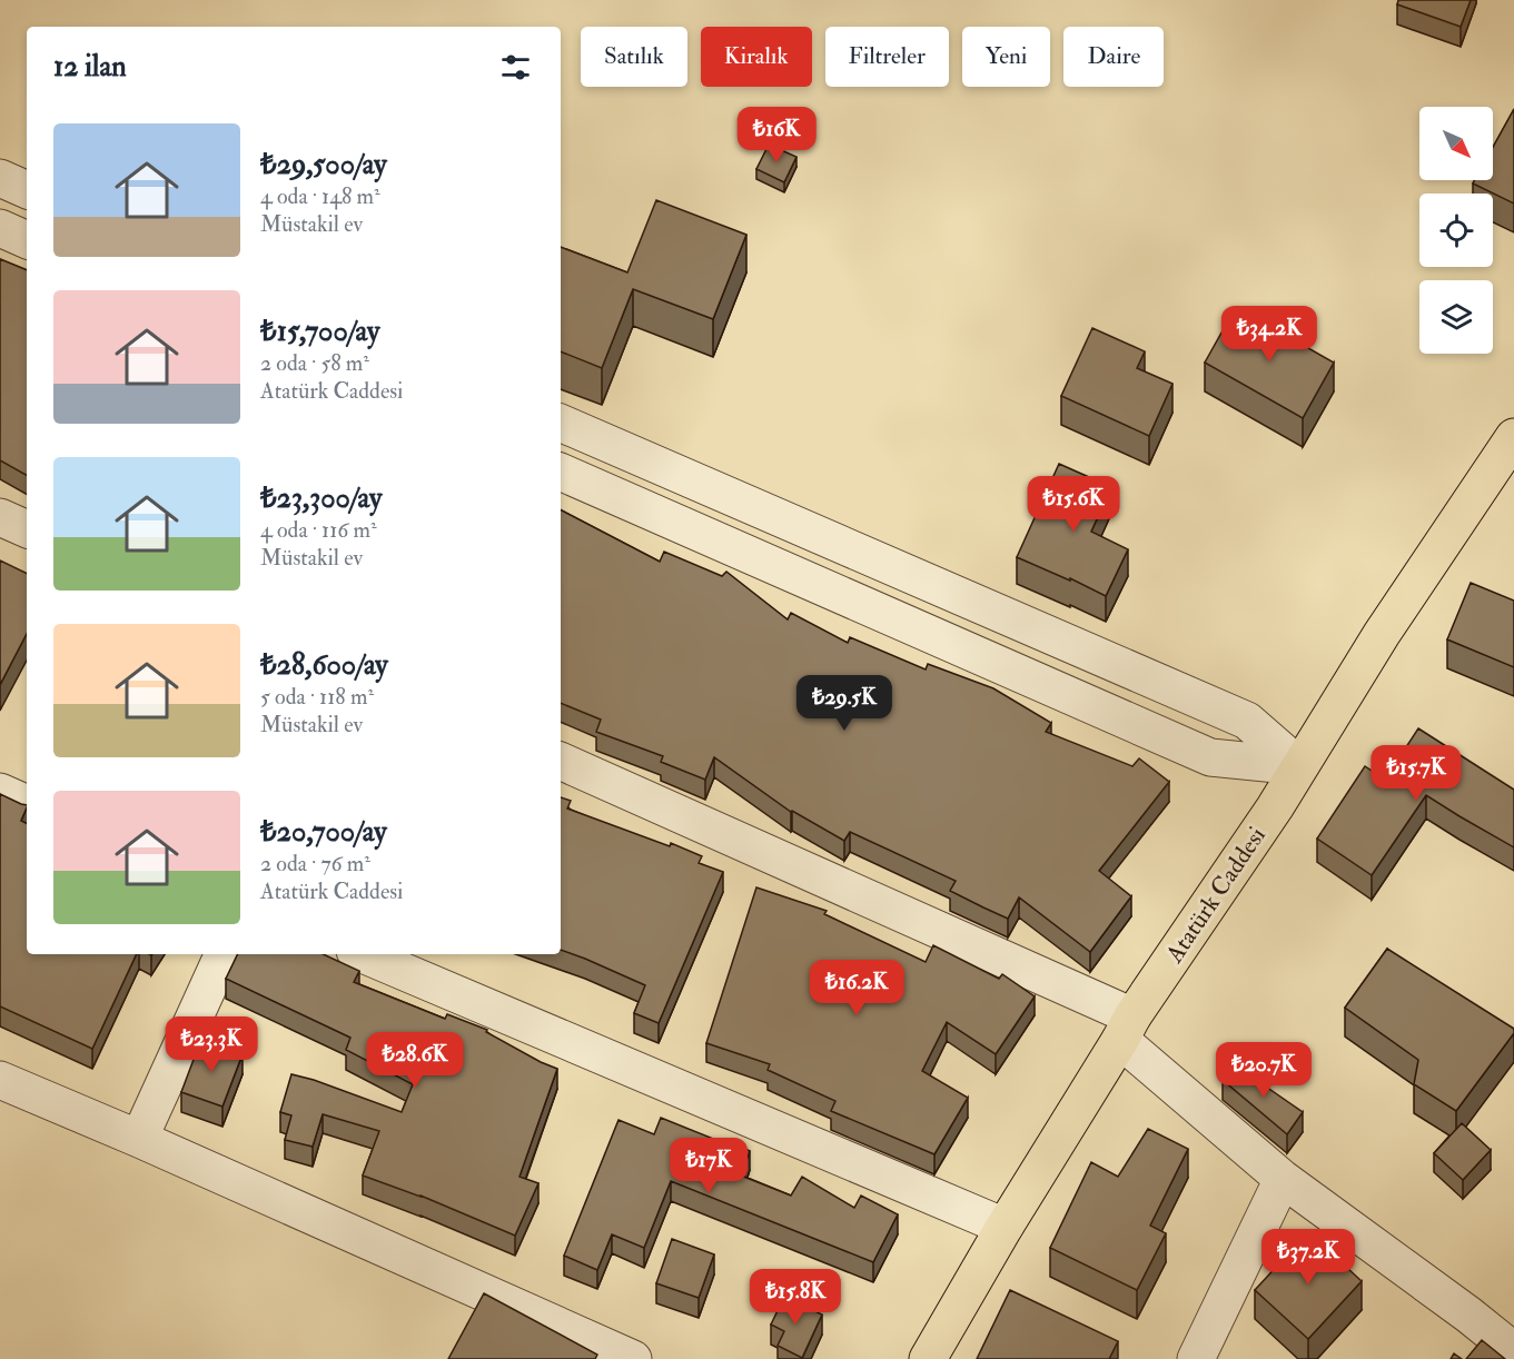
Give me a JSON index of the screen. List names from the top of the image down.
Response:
{
  "streets": {
    "main road": ["Atatürk Caddesi"]
  },
  "north": "bottom right",
  "page": {
    "chip": [
      "Satılık",
      "Kiralık",
      "Filtreler",
      "Yeni",
      "Daire"
    ],
    "heading": "12 ilan",
    "price": [
      "₺16K",
      "₺34.2K",
      "₺15.6K",
      "₺29.5K",
      "₺15.7K",
      "₺16.2K",
      "₺23.3K",
      "₺28.6K",
      "₺20.7K",
      "₺17K",
      "₺37.2K",
      "₺15.8K"
    ],
    "list": [
      {
        "name": "₺29,500/ay",
        "note": "4 oda · 148 m² · Müstakil ev"
      },
      {
        "name": "₺15,700/ay",
        "note": "2 oda · 58 m² · Atatürk Caddesi"
      },
      {
        "name": "₺23,300/ay",
        "note": "4 oda · 116 m² · Müstakil ev"
      },
      {
        "name": "₺28,600/ay",
        "note": "5 oda · 118 m² · Müstakil ev"
      },
      {
        "name": "₺20,700/ay",
        "note": "2 oda · 76 m² · Atatürk Caddesi"
      }
    ]
  }
}
